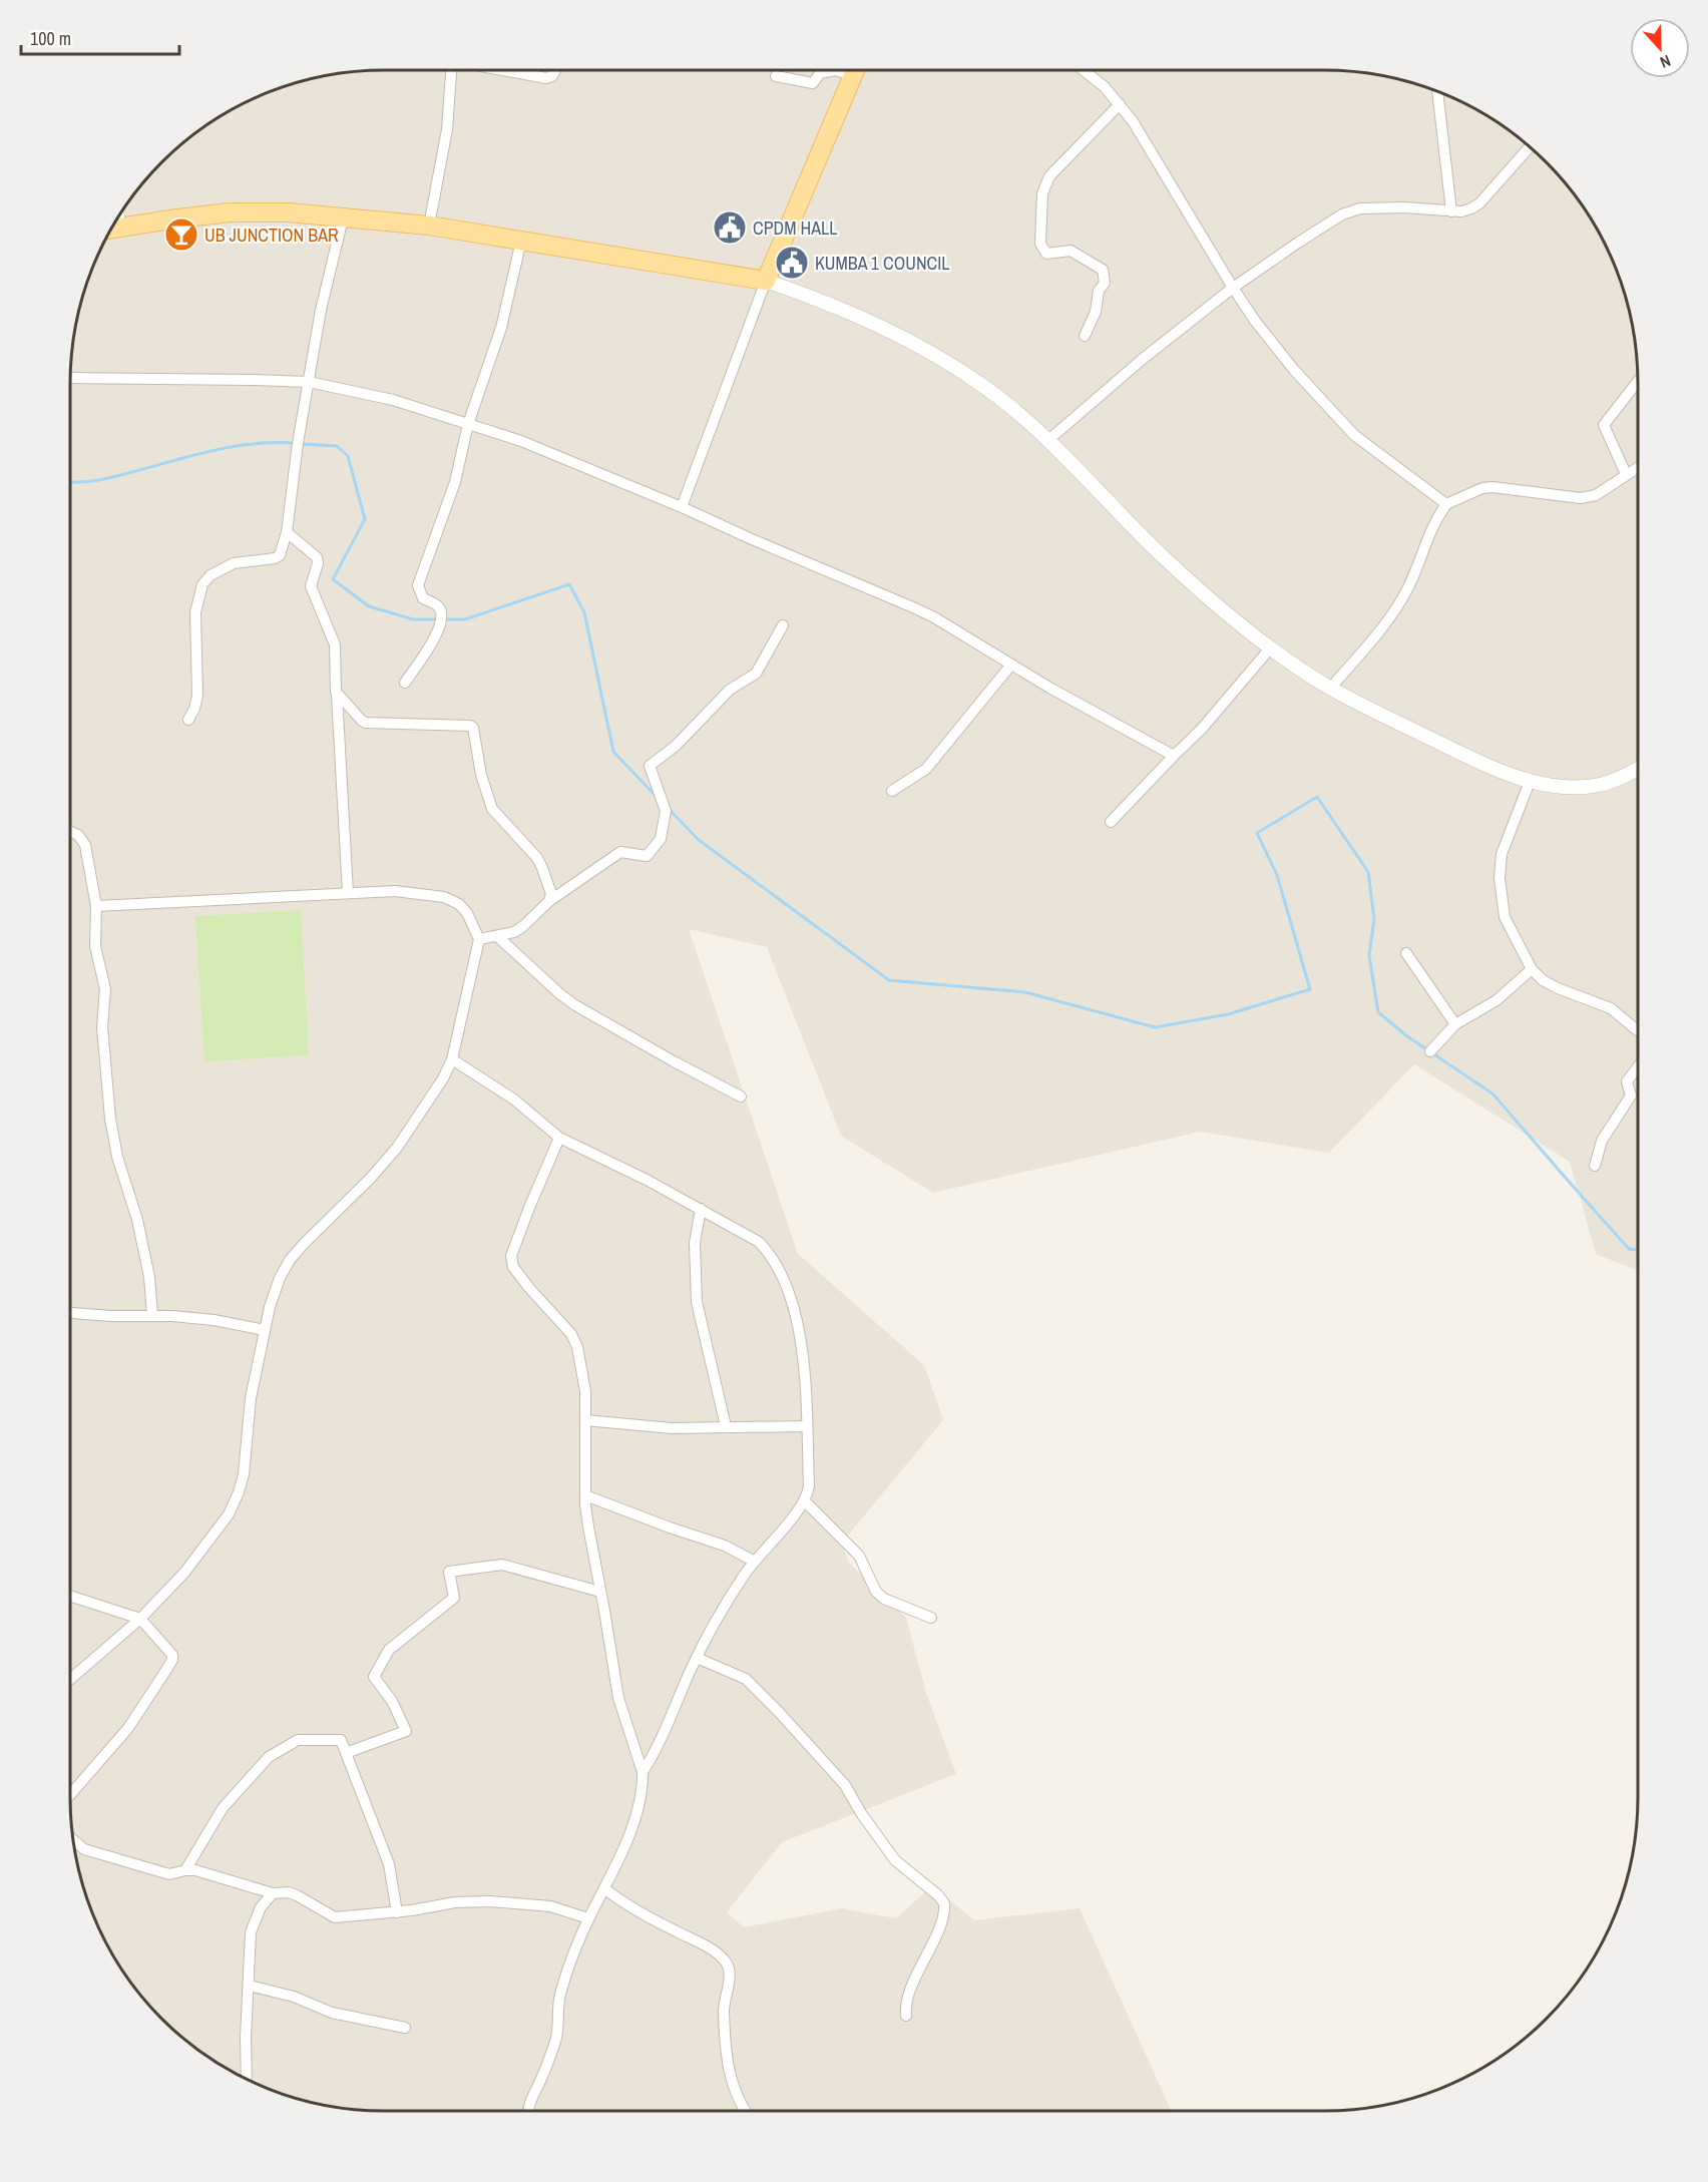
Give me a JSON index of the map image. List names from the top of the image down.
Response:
{
  "places": {
    "public building": ["CPDM HALL", "KUMBA 1 COUNCIL"],
    "bar": ["UB JUNCTION BAR"]
  },
  "scale_bar": "100 m",
  "north": "bottom"
}
